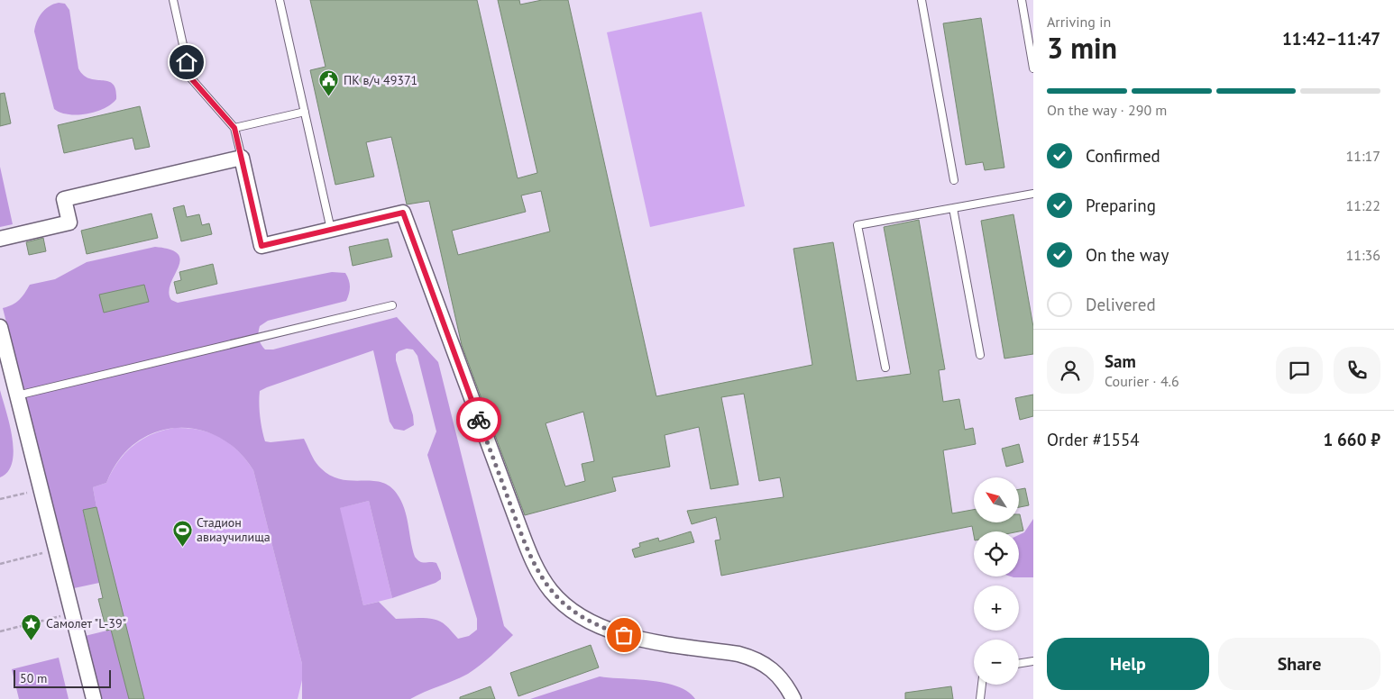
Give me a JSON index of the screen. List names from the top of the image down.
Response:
{
  "places": {
    "public building": ["ПК в/ч 49371"],
    "sports": ["Стадион авиаучилища"],
    "place": ["Самолет \"L-39\""]
  },
  "scale_bar": "50 m",
  "north": "top left",
  "page": {
    "heading": ["3 min", "Arriving in", "11:42–11:47"],
    "panel": [
      "Sam",
      "Courier · 4.6",
      "Order #1554",
      "1 660 ₽"
    ],
    "bar": "On the way · 290 m",
    "list": [
      ["Confirmed", "11:17"],
      ["Preparing", "11:22"],
      ["On the way", "11:36"],
      "Delivered"
    ],
    "map_buttons": ["+", "−"],
    "buttons": ["Help", "Share"],
    "scale": "50 m"
  }
}
